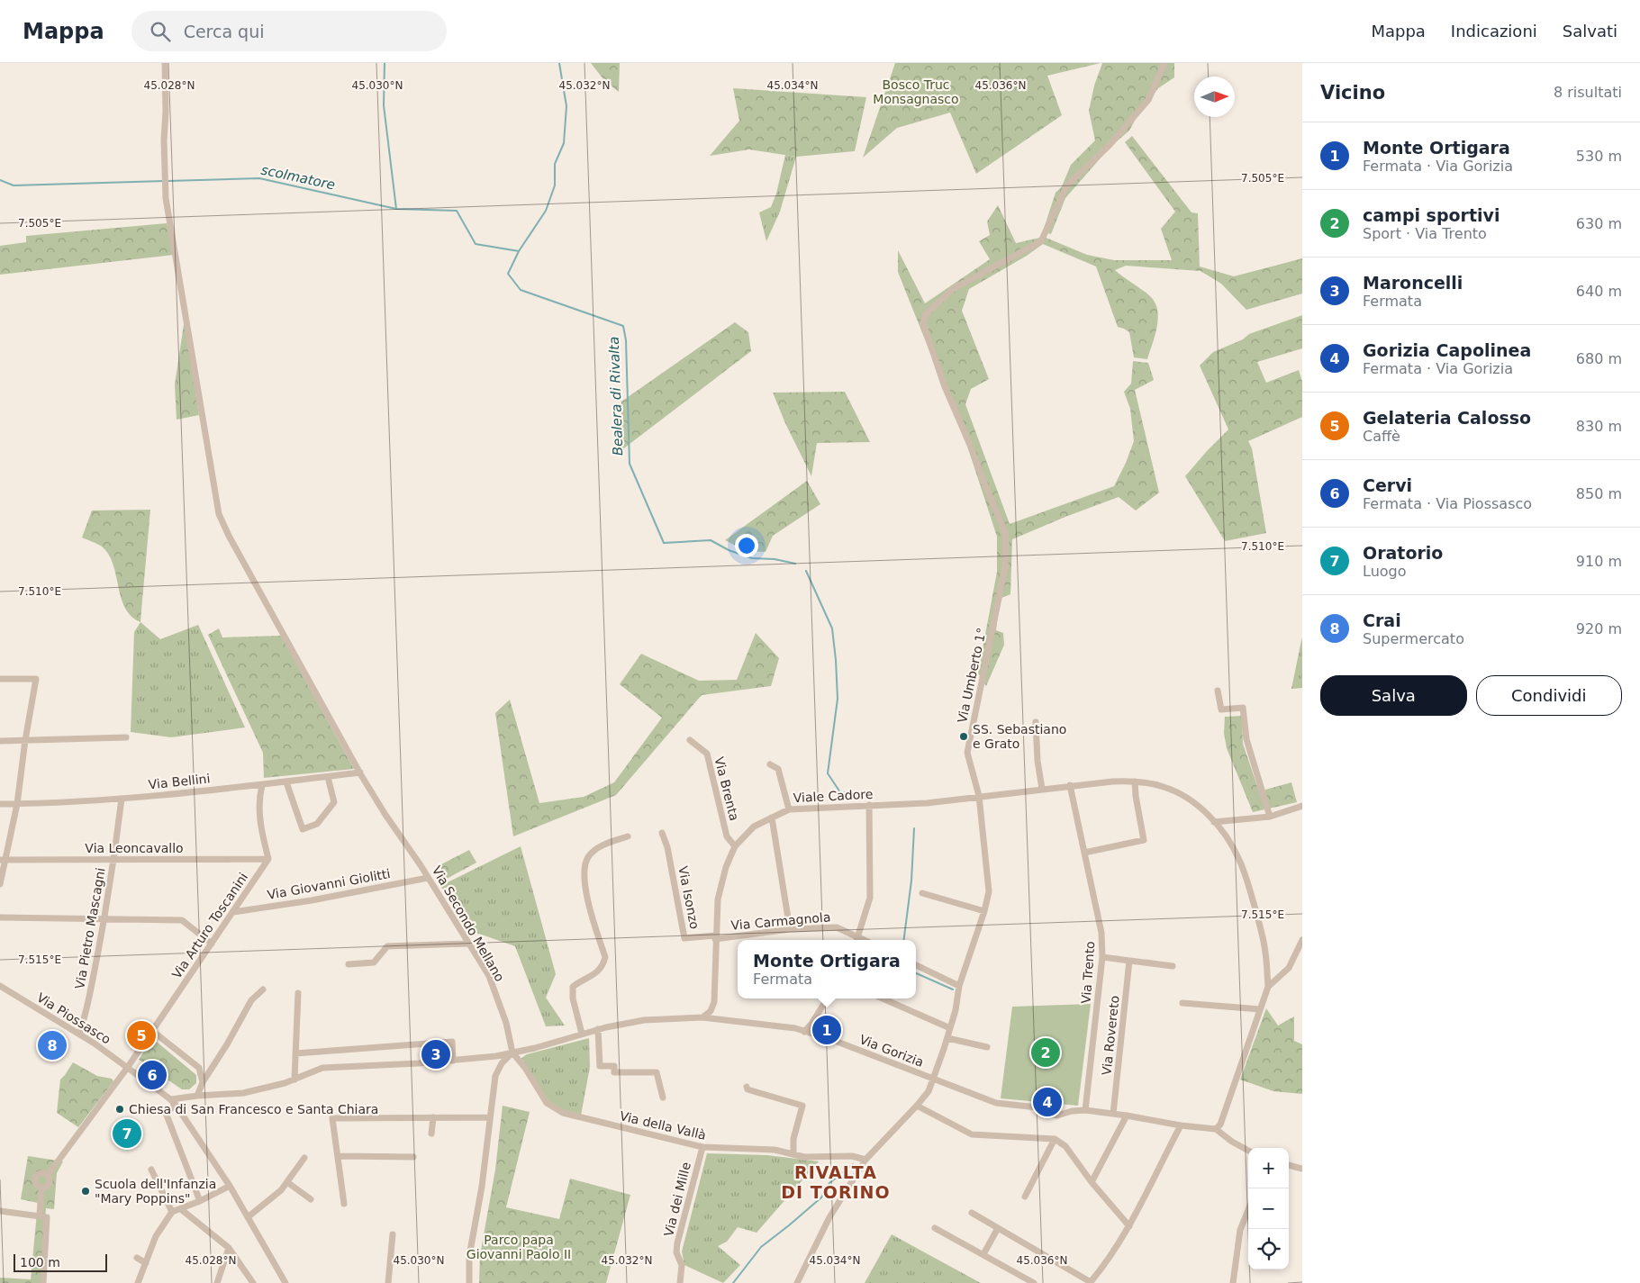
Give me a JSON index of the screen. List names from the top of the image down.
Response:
{
  "streets": {
    "street": [
      "Via Umberto 1°",
      "Via Bellini",
      "Via Brenta",
      "Viale Cadore",
      "Via Leoncavallo",
      "Via Giovanni Giolitti",
      "Via Isonzo",
      "Via Carmagnola",
      "Via Secondo Mellano",
      "Via Arturo Toscanini",
      "Via Pietro Mascagni",
      "Via Trento",
      "Via Piossasco",
      "Via Rovereto",
      "Via Gorizia",
      "Via della Vallà",
      "Via dei Mille"
    ]
  },
  "crossings": [
    ["Via Umberto 1°", "Viale Cadore"],
    ["Via Umberto 1°", "Via Gorizia"],
    ["Via Umberto 1°", "Via della Vallà"],
    ["Via Bellini", "Via Secondo Mellano"],
    ["Via Bellini", "Via Pietro Mascagni"],
    ["Via Brenta", "Viale Cadore"],
    ["Viale Cadore", "Via Isonzo"],
    ["Viale Cadore", "Via Carmagnola"],
    ["Viale Cadore", "Via Trento"],
    ["Viale Cadore", "Via Gorizia"],
    ["Via Leoncavallo", "Via Arturo Toscanini"],
    ["Via Leoncavallo", "Via Pietro Mascagni"],
    ["Via Giovanni Giolitti", "Via Secondo Mellano"],
    ["Via Giovanni Giolitti", "Via Arturo Toscanini"],
    ["Via Isonzo", "Via Carmagnola"],
    ["Via Secondo Mellano", "Via Gorizia"],
    ["Via Secondo Mellano", "Via della Vallà"],
    ["Via Arturo Toscanini", "Via Piossasco"],
    ["Via Pietro Mascagni", "Via Piossasco"],
    ["Via Trento", "Via Gorizia"],
    ["Via Piossasco", "Via Gorizia"],
    ["Via Rovereto", "Via Gorizia"],
    ["Via Gorizia", "Via della Vallà"],
    ["Via della Vallà", "Via dei Mille"]
  ],
  "districts": ["RIVALTA DI TORINO"],
  "water": ["scolmatore", "Bealera di Rivalta"],
  "parks": ["Bosco Truc Monsagnasco", "Parco papa Giovanni Paolo II"],
  "places": ["SS. Sebastiano e Grato", "Chiesa di San Francesco e Santa Chiara", "Scuola dell'Infanzia \"Mary Poppins\""],
  "scale_bar": "100 m",
  "north": "right",
  "page": {
    "header": "Mappa",
    "search": "Cerca qui",
    "nav": ["Mappa", "Indicazioni", "Salvati"],
    "heading": ["Vicino", "8 risultati"],
    "list": [
      {
        "mark": "1",
        "name": "Monte Ortigara",
        "note": "Fermata · Via Gorizia",
        "value": "530 m"
      },
      {
        "mark": "2",
        "name": "campi sportivi",
        "note": "Sport · Via Trento",
        "value": "630 m"
      },
      {
        "mark": "3",
        "name": "Maroncelli",
        "note": "Fermata",
        "value": "640 m"
      },
      {
        "mark": "4",
        "name": "Gorizia Capolinea",
        "note": "Fermata · Via Gorizia",
        "value": "680 m"
      },
      {
        "mark": "5",
        "name": "Gelateria Calosso",
        "note": "Caffè",
        "value": "830 m"
      },
      {
        "mark": "6",
        "name": "Cervi",
        "note": "Fermata · Via Piossasco",
        "value": "850 m"
      },
      {
        "mark": "7",
        "name": "Oratorio",
        "note": "Luogo",
        "value": "910 m"
      },
      {
        "mark": "8",
        "name": "Crai",
        "note": "Supermercato",
        "value": "920 m"
      }
    ],
    "buttons": ["Salva", "Condividi"],
    "popup": ["Monte Ortigara", "Fermata"],
    "pins": [
      "1",
      "5",
      "8",
      "2",
      "3",
      "6",
      "4",
      "7"
    ],
    "map_buttons": ["+", "−"],
    "scale": "100 m"
  },
  "coordinates": [
    "45.028°N",
    "45.030°N",
    "45.032°N",
    "45.034°N",
    "45.036°N",
    "7.505°E",
    "7.510°E",
    "7.515°E"
  ]
}
